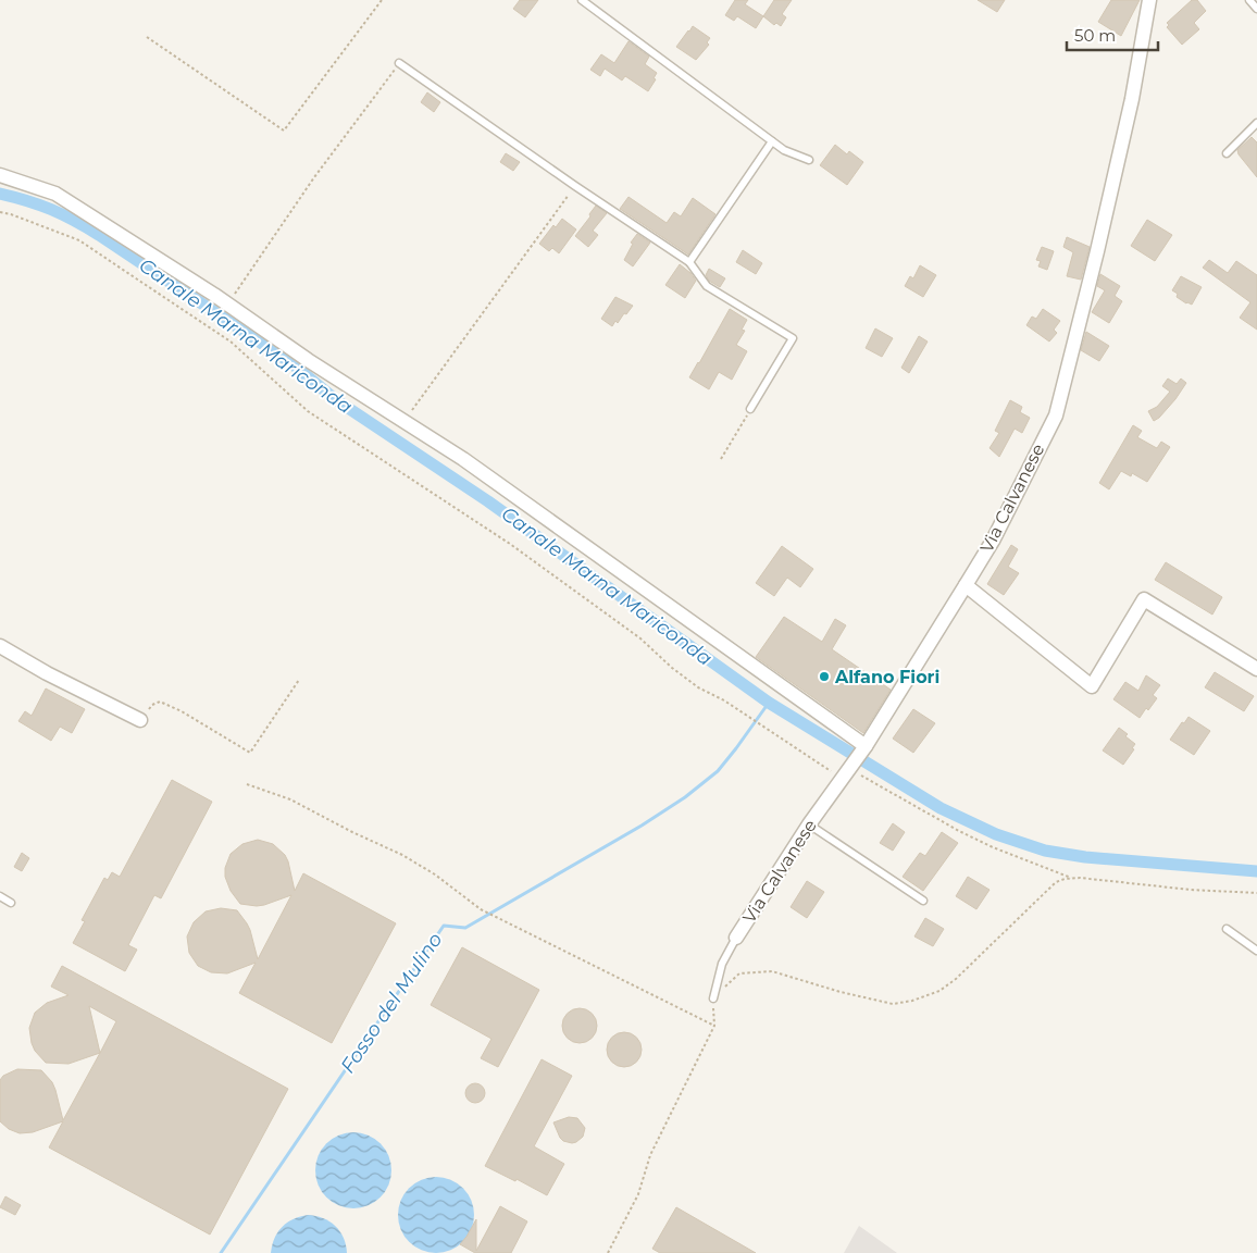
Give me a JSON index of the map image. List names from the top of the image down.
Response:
{
  "streets": {
    "street": ["Via Calvanese"]
  },
  "water": ["Canale Marna Mariconda", "Fosso del Mulino"],
  "places": ["Alfano Fiori"],
  "scale_bar": "50 m"
}
